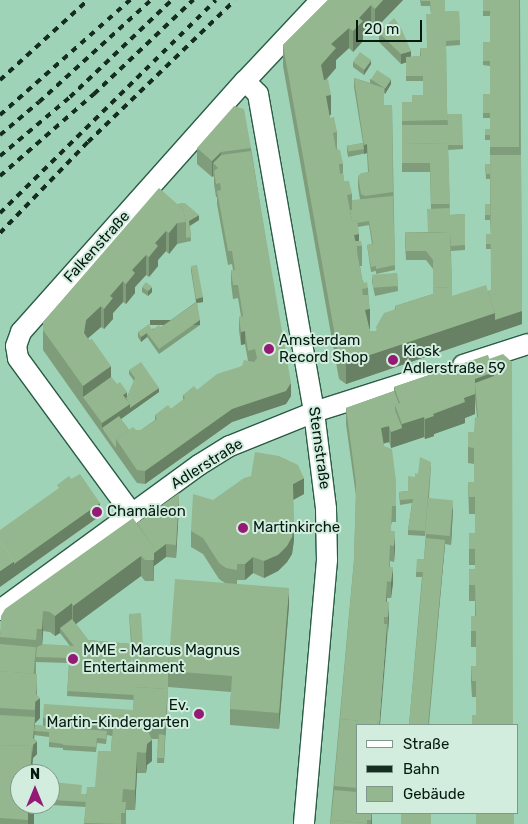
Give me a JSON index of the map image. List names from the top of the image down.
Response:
{
  "streets": {
    "street": ["Falkenstraße", "Sternstraße", "Adlerstraße"]
  },
  "crossings": [
    ["Falkenstraße", "Sternstraße"],
    ["Falkenstraße", "Adlerstraße"],
    ["Sternstraße", "Adlerstraße"]
  ],
  "places": [
    "Amsterdam Record Shop",
    "Kiosk Adlerstraße 59",
    "Chamäleon",
    "Martinkirche",
    "MME - Marcus Magnus Entertainment",
    "Ev. Martin-Kindergarten"
  ],
  "legend": ["Straße", "Bahn", "Gebäude"],
  "scale_bar": "20 m",
  "north": "top"
}
